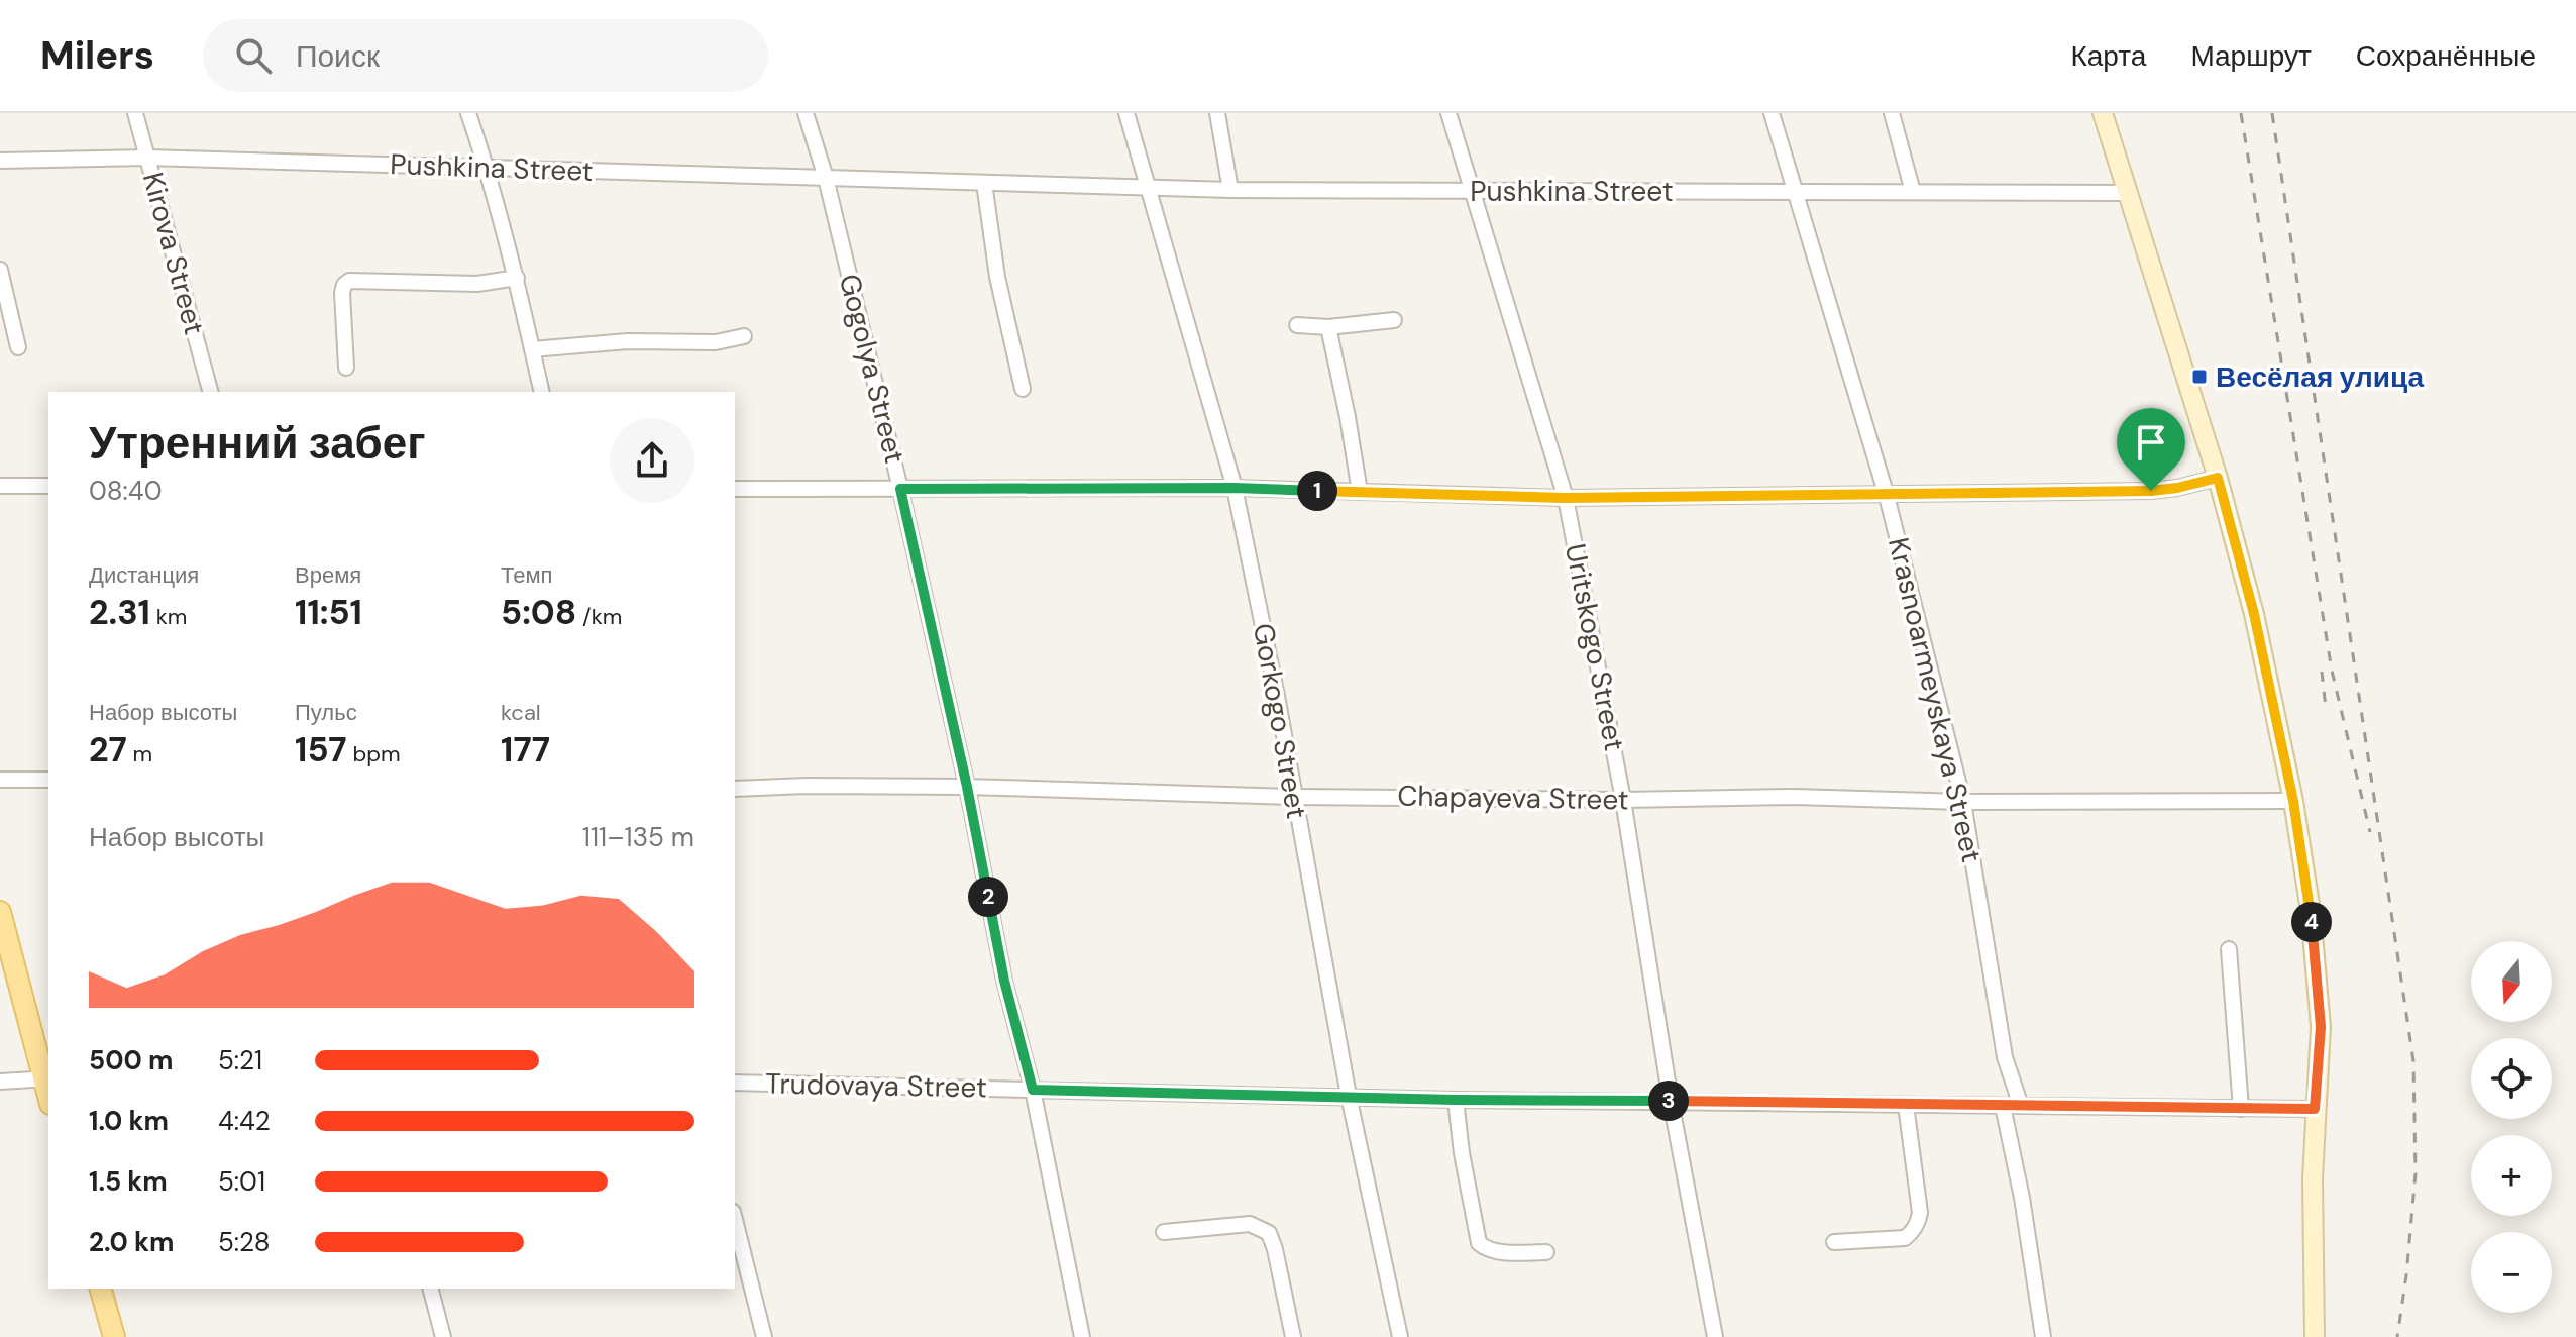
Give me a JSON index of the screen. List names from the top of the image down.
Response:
{
  "streets": {
    "street": [
      "Pushkina Street",
      "Kirova Street",
      "Gogolya Street",
      "Uritskogo Street",
      "Krasnoarmeyskaya Street",
      "Gorkogo Street",
      "Chapayeva Street",
      "Trudovaya Street"
    ]
  },
  "crossings": [
    ["Pushkina Street", "Kirova Street"],
    ["Pushkina Street", "Gogolya Street"],
    ["Pushkina Street", "Uritskogo Street"],
    ["Pushkina Street", "Krasnoarmeyskaya Street"],
    ["Pushkina Street", "Gorkogo Street"],
    ["Gogolya Street", "Chapayeva Street"],
    ["Gogolya Street", "Trudovaya Street"],
    ["Uritskogo Street", "Chapayeva Street"],
    ["Uritskogo Street", "Trudovaya Street"],
    ["Krasnoarmeyskaya Street", "Chapayeva Street"],
    ["Krasnoarmeyskaya Street", "Trudovaya Street"],
    ["Gorkogo Street", "Chapayeva Street"],
    ["Gorkogo Street", "Trudovaya Street"]
  ],
  "places": {
    "transit": ["Весёлая улица"]
  },
  "north": "bottom",
  "page": {
    "header": "Milers",
    "search": "Поиск",
    "nav": ["Карта", "Маршрут", "Сохранённые"],
    "heading": ["Утренний забег", "08:40"],
    "pins": [
      "1",
      "2",
      "4",
      "3"
    ],
    "stats": [
      ["Дистанция", "2.31 km"],
      ["Время", "11:51"],
      ["Темп", "5:08 /km"],
      ["Набор высоты", "27 m"],
      ["Пульс", "157 bpm"],
      ["kcal", "177"]
    ],
    "chart": ["Набор высоты", "111–135 m"],
    "map_buttons": ["+", "−"],
    "list": [
      {
        "name": "500 m",
        "note": "5:21"
      },
      {
        "name": "1.0 km",
        "note": "4:42"
      },
      {
        "name": "1.5 km",
        "note": "5:01"
      },
      {
        "name": "2.0 km",
        "note": "5:28"
      }
    ]
  }
}
